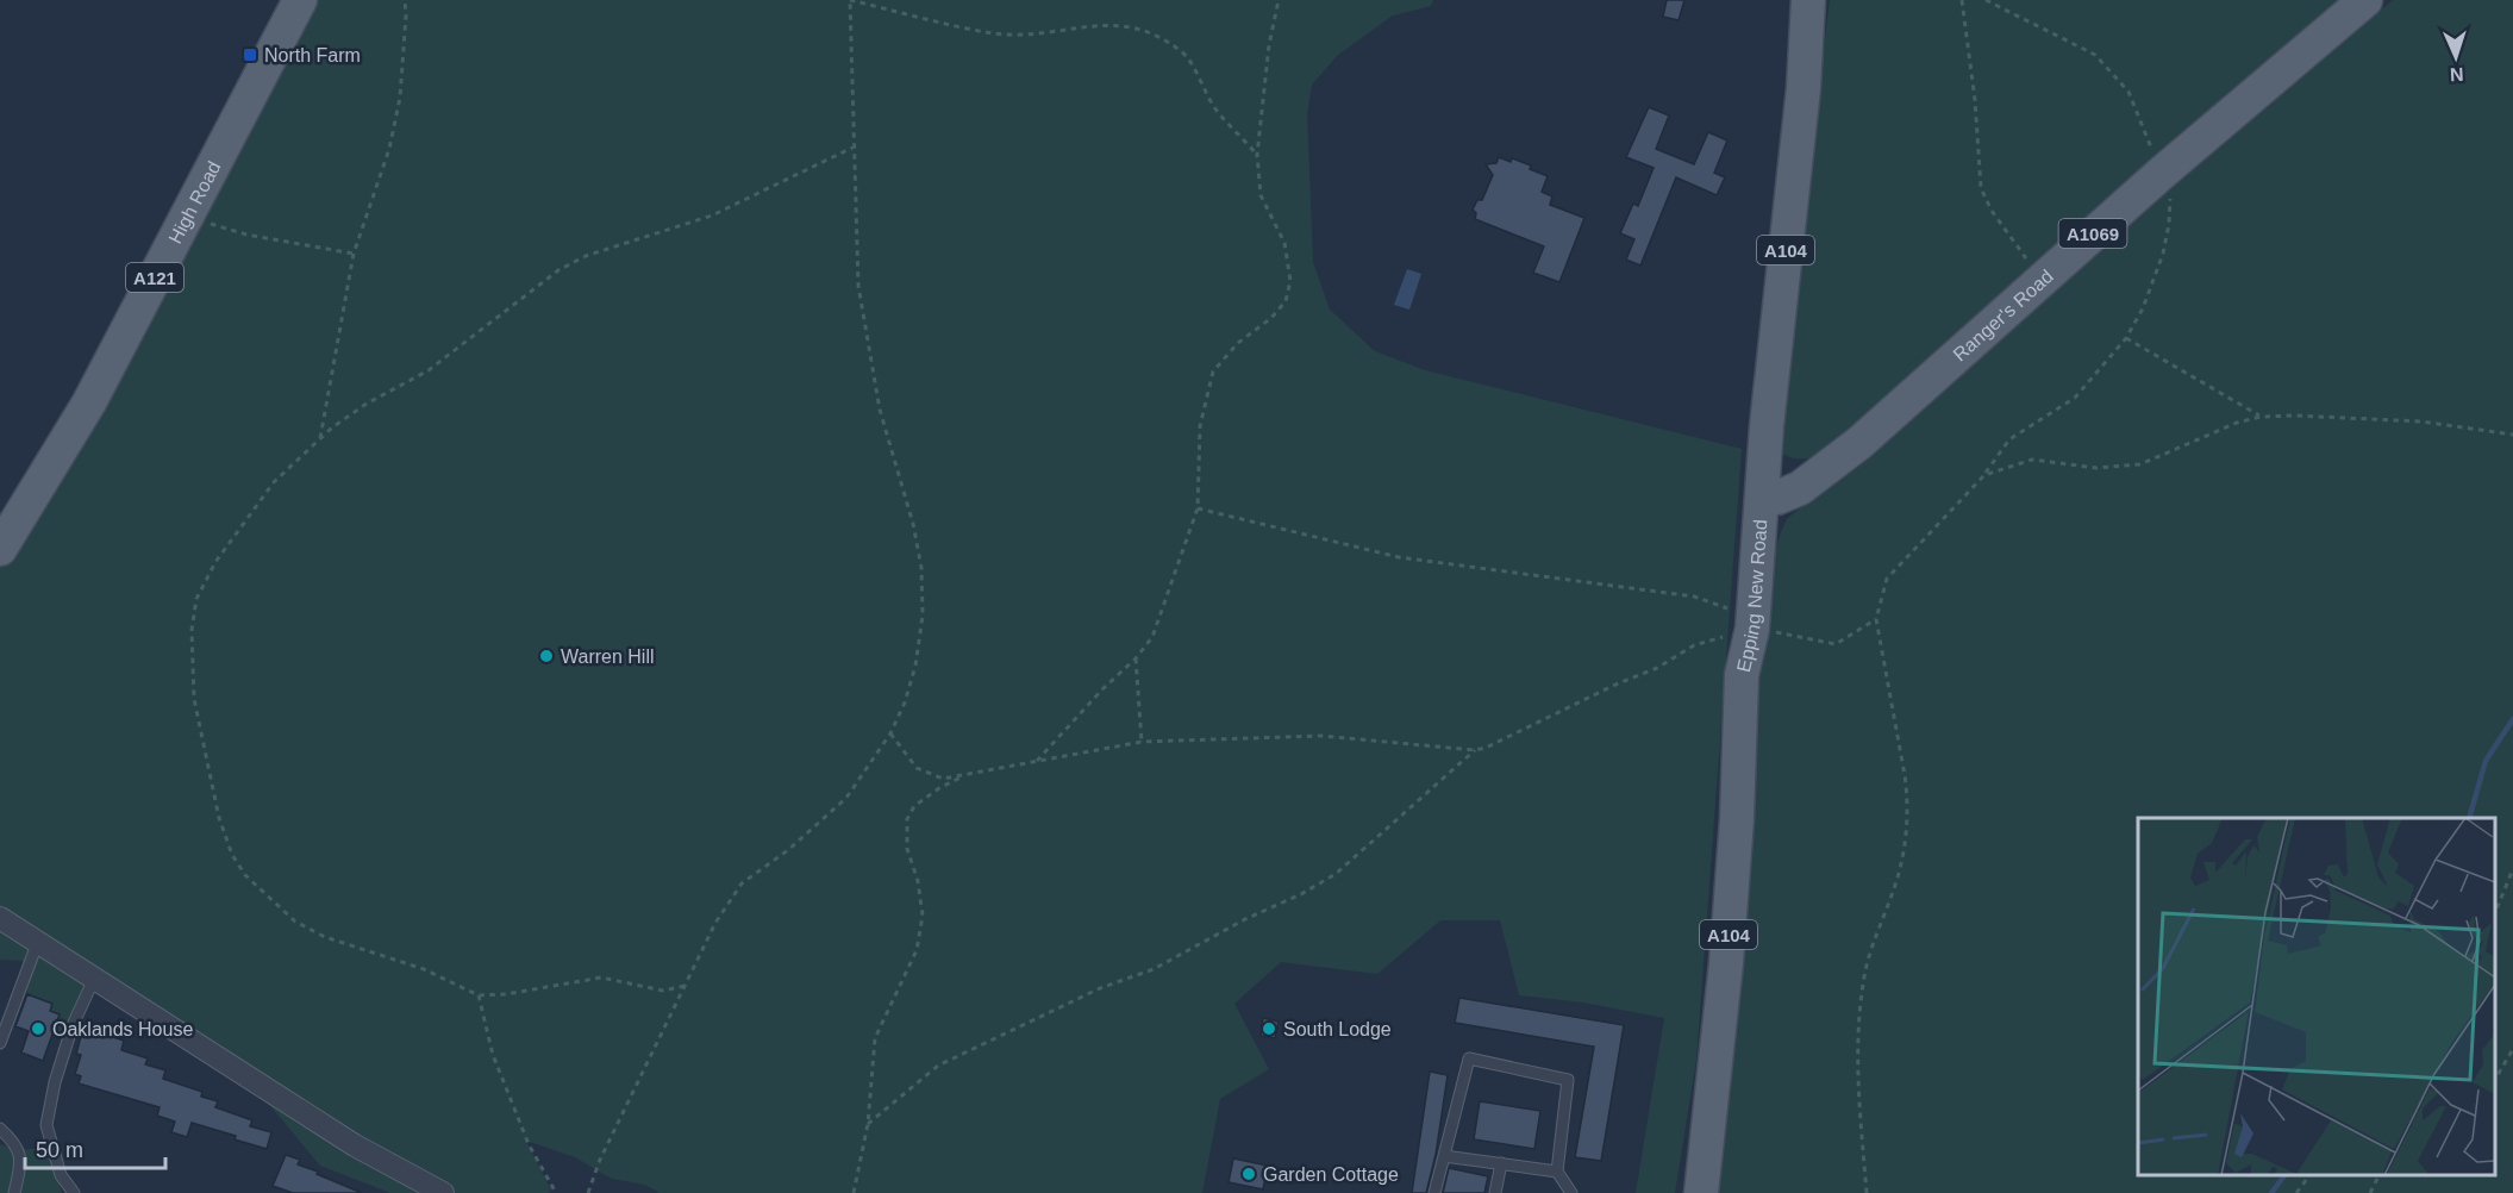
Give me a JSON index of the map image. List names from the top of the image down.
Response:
{
  "streets": {
    "main road": [
      "High Road",
      "A1069",
      "A104",
      "A121",
      "Ranger's Road",
      "Epping New Road"
    ]
  },
  "crossings": [
    ["Ranger's Road", "Epping New Road"]
  ],
  "places": {
    "transit": ["North Farm"],
    "other": [
      "Warren Hill",
      "Oaklands House",
      "South Lodge",
      "Garden Cottage"
    ]
  },
  "scale_bar": "50 m",
  "north": "bottom"
}
